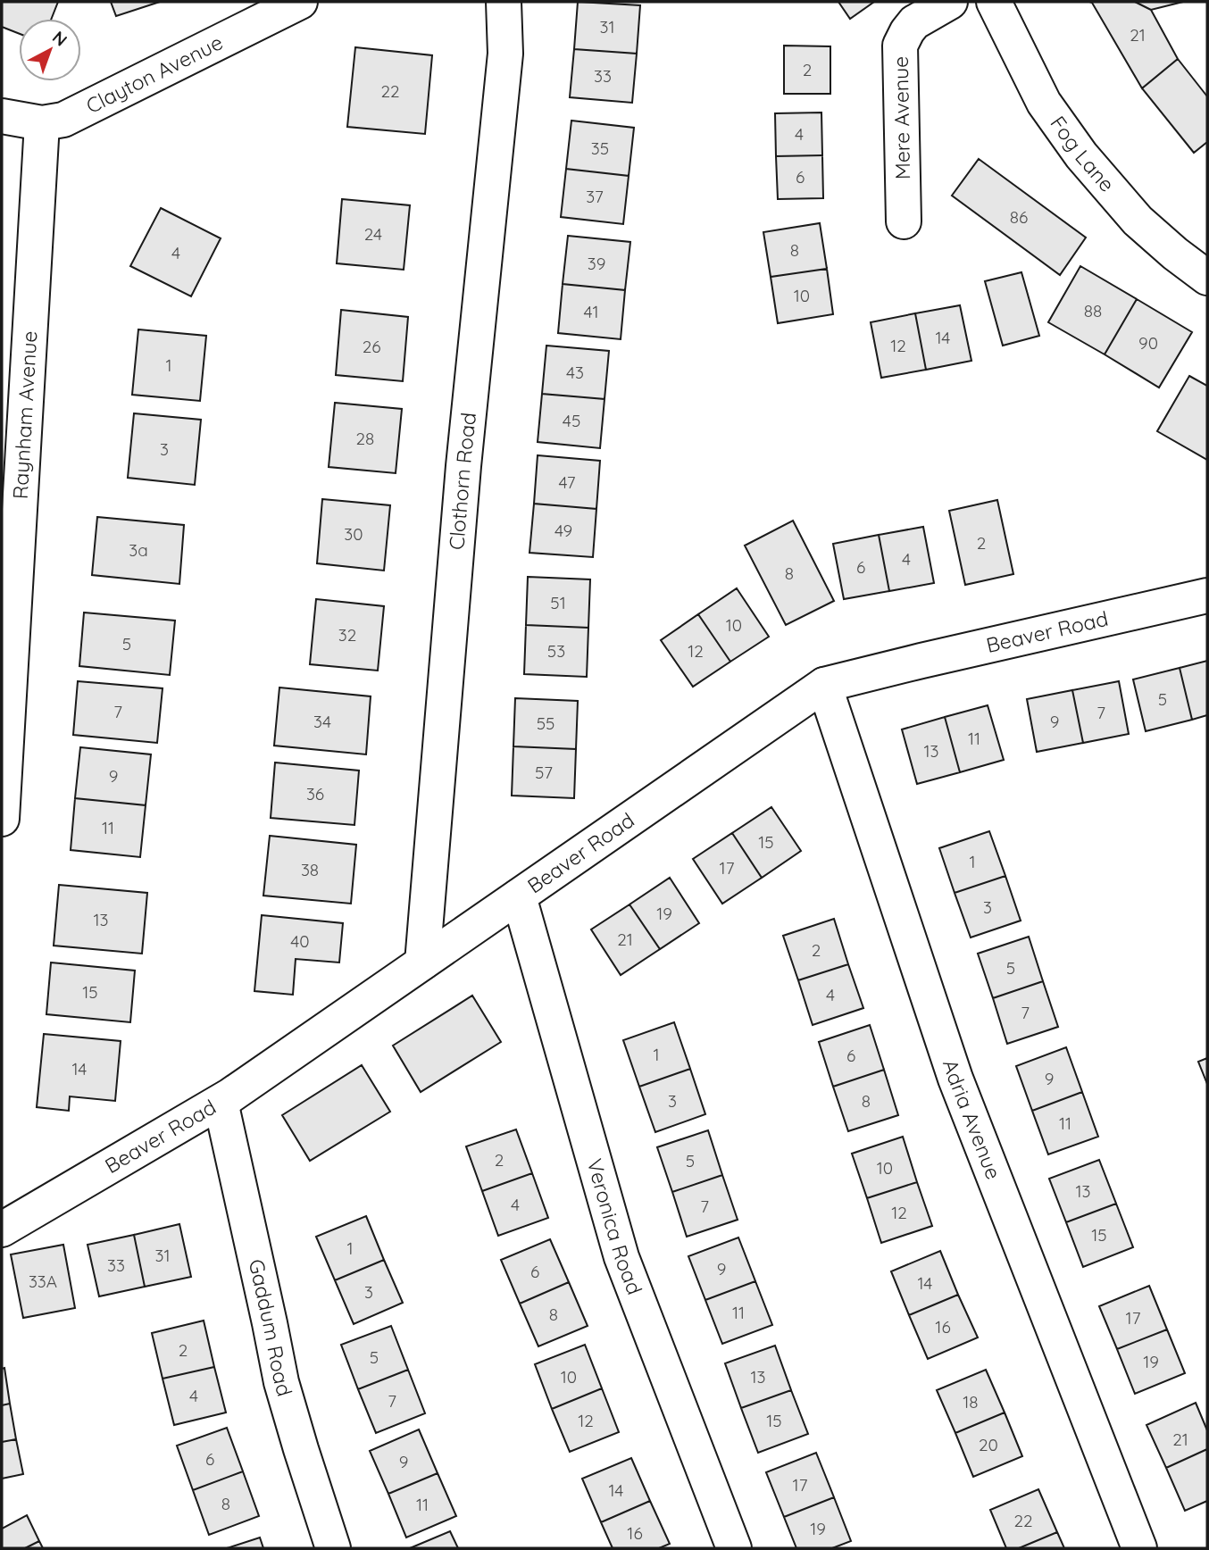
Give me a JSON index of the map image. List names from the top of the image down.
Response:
{
  "streets": {
    "street": [
      "Clayton Avenue",
      "Mere Avenue",
      "Fog Lane",
      "Raynham Avenue",
      "Clothorn Road",
      "Beaver Road",
      "Adria Avenue",
      "Veronica Road",
      "Gaddum Road"
    ]
  },
  "crossings": [
    ["Clayton Avenue", "Raynham Avenue"],
    ["Clothorn Road", "Beaver Road"],
    ["Beaver Road", "Adria Avenue"],
    ["Beaver Road", "Veronica Road"],
    ["Beaver Road", "Gaddum Road"]
  ],
  "house_numbers": [
    "31",
    "21",
    "2",
    "33",
    "22",
    "4",
    "35",
    "6",
    "37",
    "86",
    "24",
    "8",
    "4",
    "39",
    "10",
    "88",
    "41",
    "14",
    "90",
    "12",
    "26",
    "1",
    "43",
    "45",
    "28",
    "3",
    "47",
    "49",
    "30",
    "2",
    "3a",
    "4",
    "6",
    "8",
    "51",
    "10",
    "32",
    "5",
    "53",
    "12",
    "5",
    "7",
    "7",
    "34",
    "9",
    "55",
    "11",
    "13",
    "57",
    "9",
    "36",
    "11",
    "15",
    "1",
    "17",
    "38",
    "3",
    "19",
    "13",
    "21",
    "40",
    "2",
    "5",
    "15",
    "4",
    "7",
    "1",
    "6",
    "14",
    "9",
    "3",
    "8",
    "11",
    "2",
    "5",
    "10",
    "13",
    "4",
    "7",
    "12",
    "15",
    "1",
    "31",
    "33",
    "9",
    "6",
    "33A",
    "14",
    "3",
    "11",
    "8",
    "17",
    "16",
    "2",
    "5",
    "19",
    "10",
    "13",
    "4",
    "7",
    "18",
    "12",
    "15",
    "21",
    "20",
    "6",
    "9",
    "17",
    "14",
    "8",
    "11",
    "22",
    "19",
    "16"
  ],
  "north": "top right"
}
